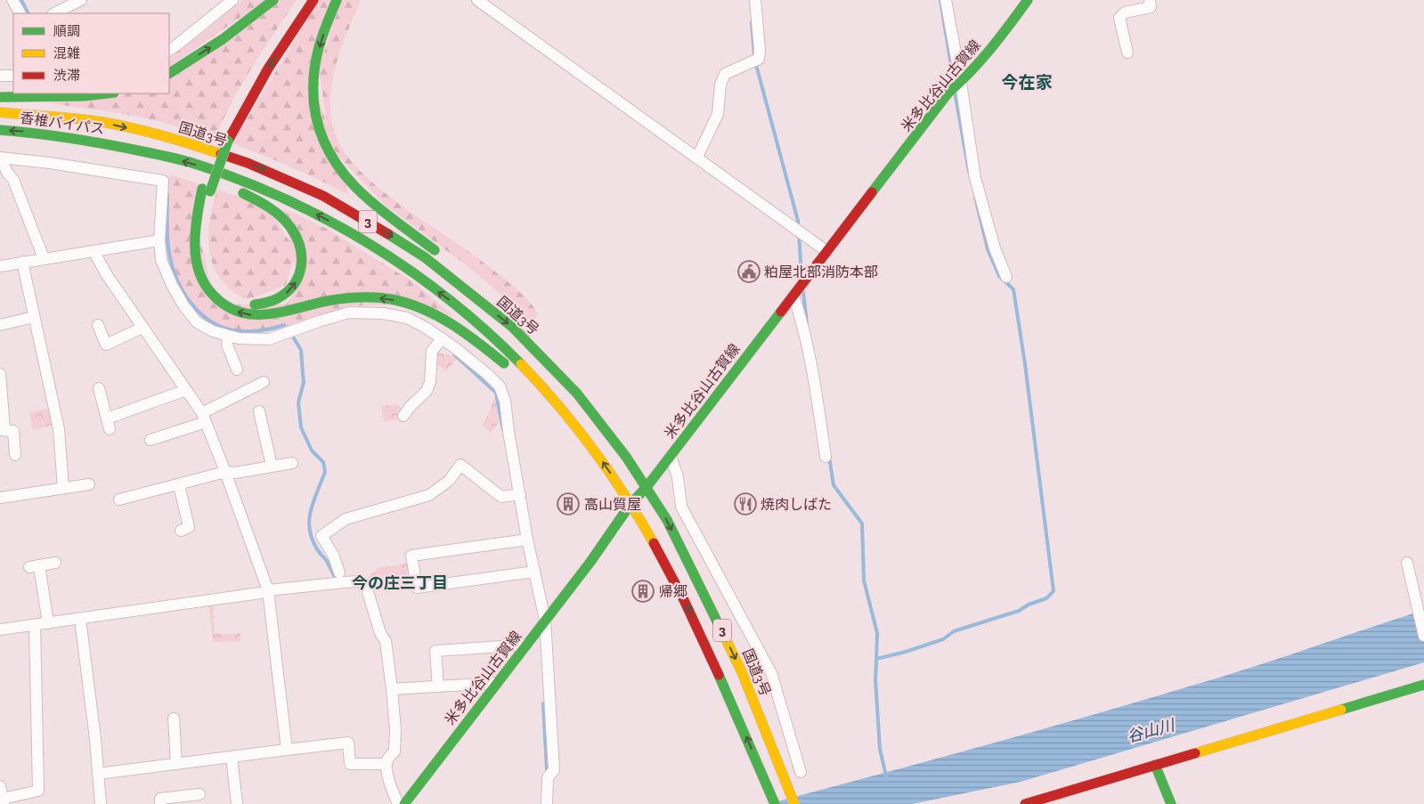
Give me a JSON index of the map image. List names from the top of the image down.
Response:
{
  "streets": {
    "main road": [
      "米多比谷山古賀線",
      "香椎バイパス",
      "国道3号",
      "3"
    ]
  },
  "crossings": [
    ["米多比谷山古賀線", "国道3号"],
    ["米多比谷山古賀線", "3"],
    ["香椎バイパス", "3"]
  ],
  "districts": ["今在家", "今の庄三丁目"],
  "water": ["谷山川"],
  "places": {
    "public building": ["粕屋北部消防本部"],
    "building": ["高山質屋", "帰郷"],
    "restaurant": ["焼肉しばた"]
  },
  "legend": ["順調", "混雑", "渋滞"]
}
